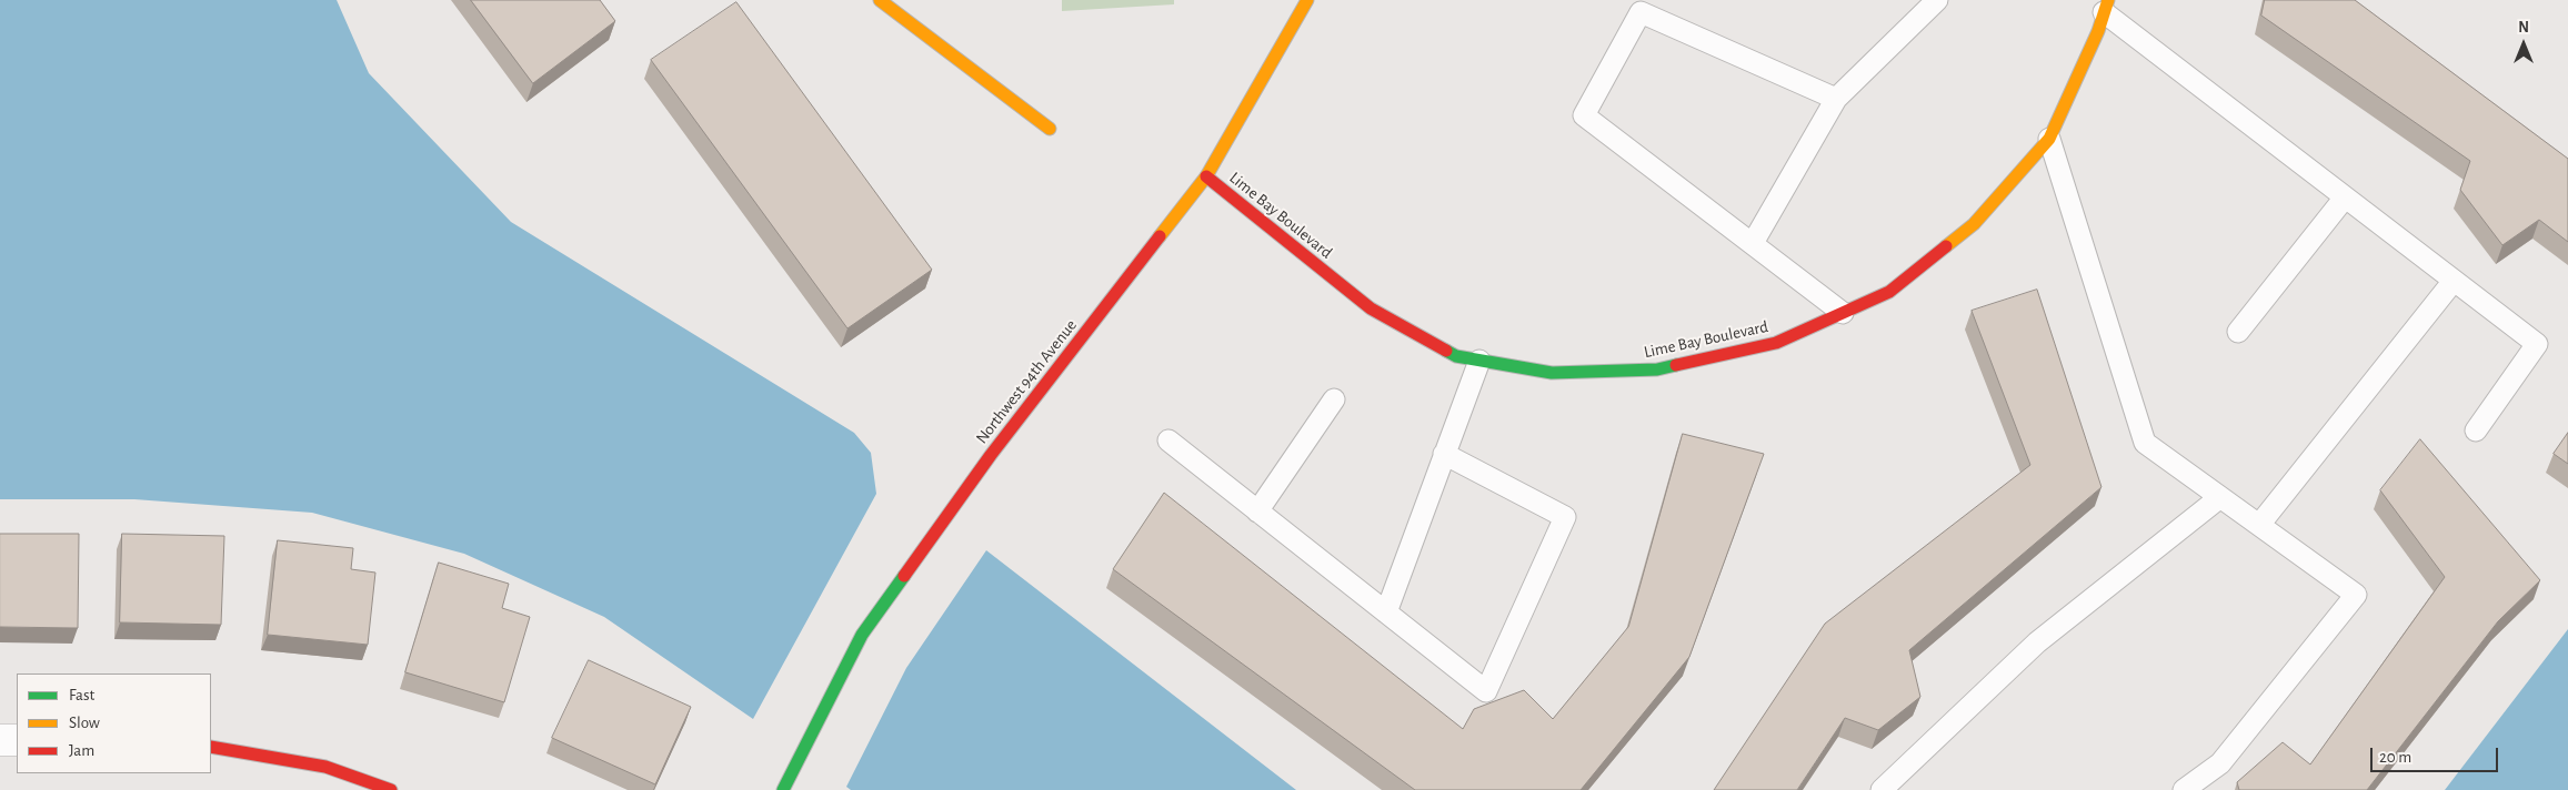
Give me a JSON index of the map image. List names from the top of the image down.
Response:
{
  "streets": {
    "street": ["Lime Bay Boulevard", "Northwest 94th Avenue"]
  },
  "crossings": [
    ["Lime Bay Boulevard", "Northwest 94th Avenue"]
  ],
  "legend": ["Fast", "Slow", "Jam"],
  "scale_bar": "20 m",
  "north": "top"
}
